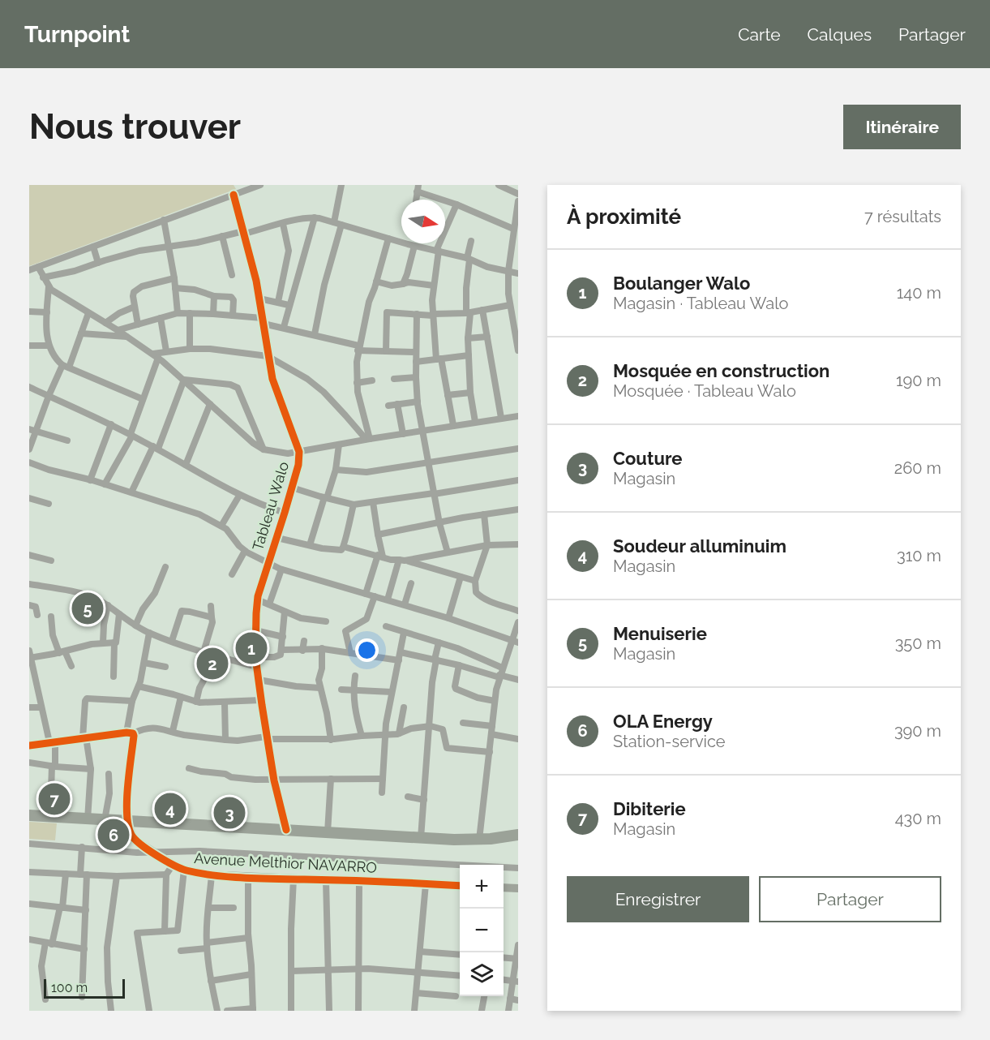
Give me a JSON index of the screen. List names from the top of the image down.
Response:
{
  "streets": {
    "street": ["Tableau Walo", "Avenue Melthior NAVARRO"]
  },
  "scale_bar": "100 m",
  "north": "right",
  "page": {
    "header": "Turnpoint",
    "nav": ["Carte", "Calques", "Partager"],
    "buttons": [
      "Itinéraire",
      ["Enregistrer", "Partager"]
    ],
    "title": "Nous trouver",
    "heading": ["À proximité", "7 résultats"],
    "list": [
      {
        "mark": "1",
        "name": "Boulanger Walo",
        "note": "Magasin · Tableau Walo",
        "value": "140 m"
      },
      {
        "mark": "2",
        "name": "Mosquée en construction",
        "note": "Mosquée · Tableau Walo",
        "value": "190 m"
      },
      {
        "mark": "3",
        "name": "Couture",
        "note": "Magasin",
        "value": "260 m"
      },
      {
        "mark": "4",
        "name": "Soudeur alluminuim",
        "note": "Magasin",
        "value": "310 m"
      },
      {
        "mark": "5",
        "name": "Menuiserie",
        "note": "Magasin",
        "value": "350 m"
      },
      {
        "mark": "6",
        "name": "OLA Energy",
        "note": "Station-service",
        "value": "390 m"
      },
      {
        "mark": "7",
        "name": "Dibiterie",
        "note": "Magasin",
        "value": "430 m"
      }
    ],
    "pins": [
      "5",
      "1",
      "2",
      "7",
      "4",
      "3",
      "6"
    ],
    "map_buttons": ["+", "−"],
    "scale": "100 m"
  }
}
